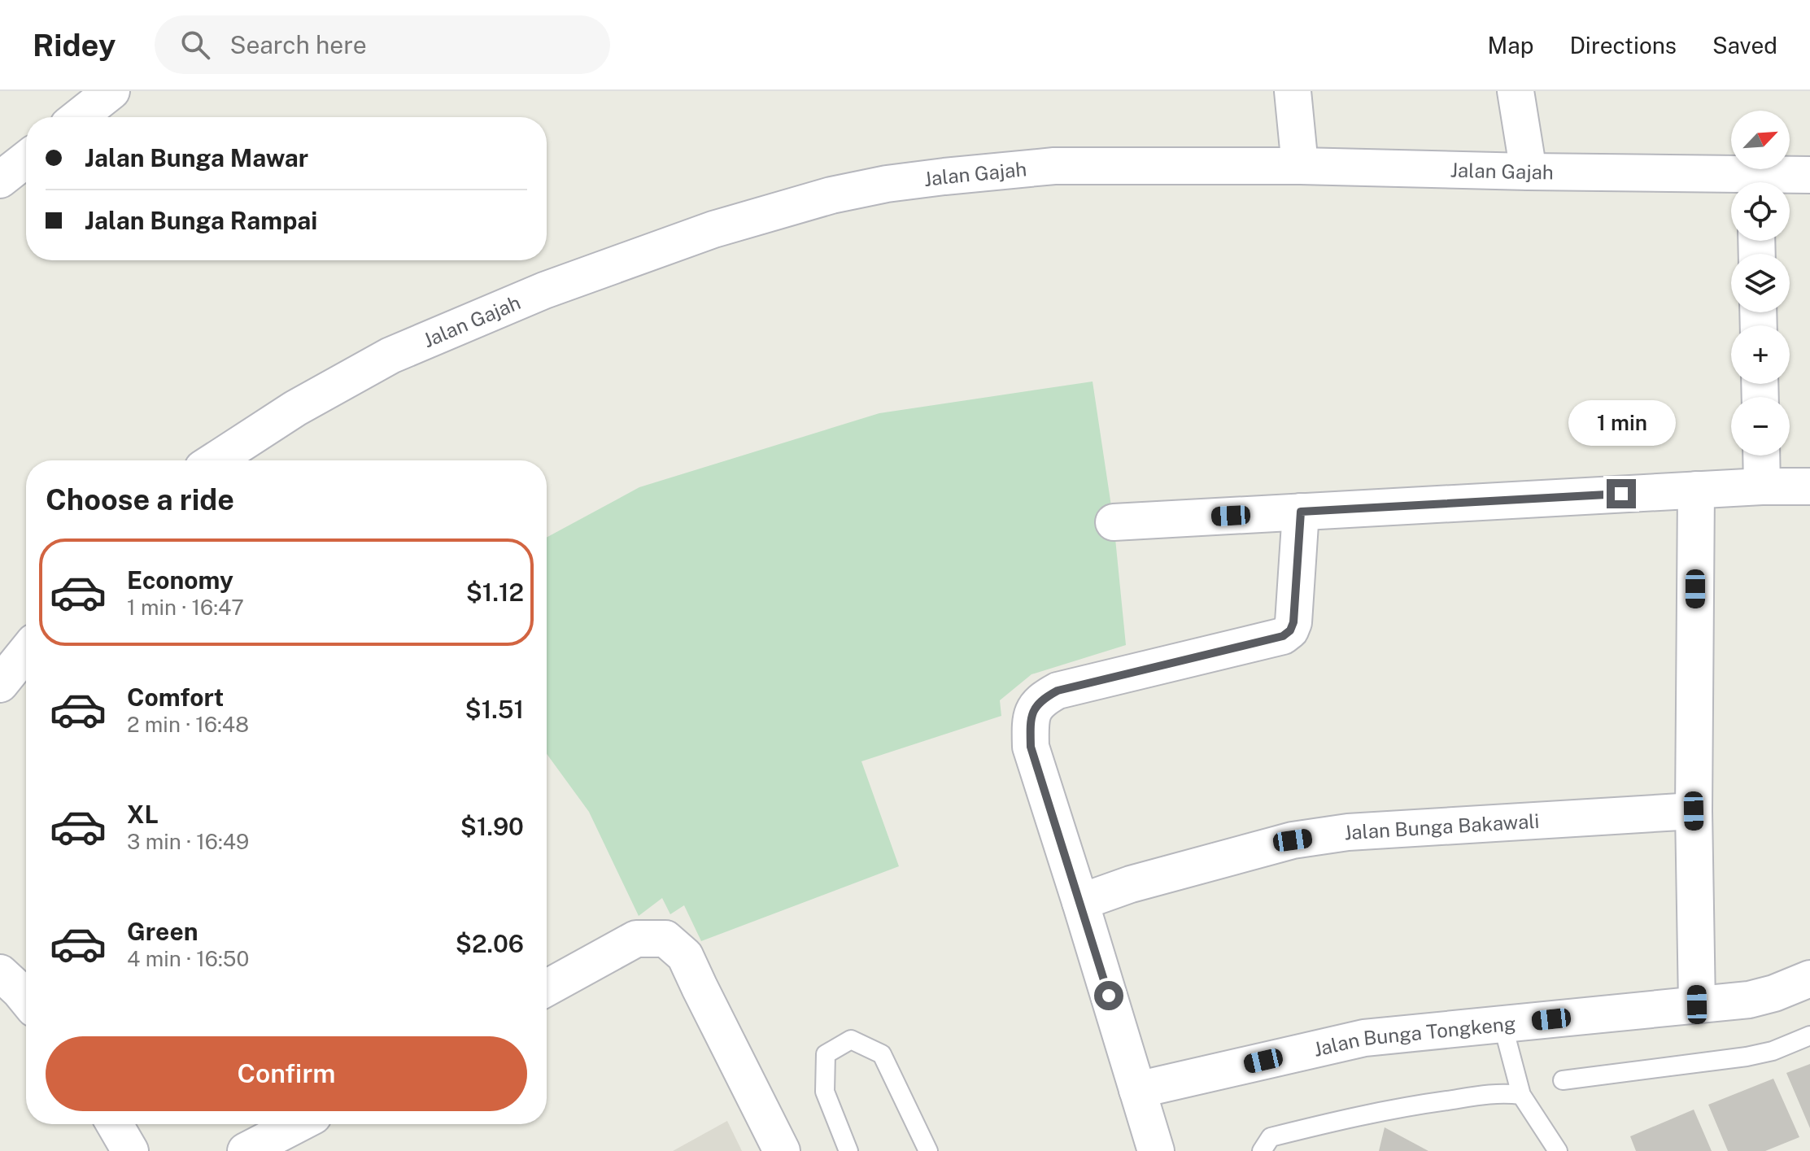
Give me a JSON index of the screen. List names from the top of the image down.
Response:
{
  "streets": {
    "street": ["Jalan Gajah", "Jalan Bunga Bakawali", "Jalan Bunga Tongkeng"]
  },
  "north": "top right",
  "page": {
    "header": "Ridey",
    "search": "Search here",
    "nav": ["Map", "Directions", "Saved"],
    "map_buttons": ["+", "−"],
    "banner": ["Jalan Bunga Mawar", "Jalan Bunga Rampai"],
    "bubble": "1 min",
    "heading": "Choose a ride",
    "list": [
      {
        "name": "Economy",
        "note": "1 min · 16:47",
        "value": "$1.12"
      },
      {
        "name": "Comfort",
        "note": "2 min · 16:48",
        "value": "$1.51"
      },
      {
        "name": "XL",
        "note": "3 min · 16:49",
        "value": "$1.90"
      },
      {
        "name": "Green",
        "note": "4 min · 16:50",
        "value": "$2.06"
      }
    ],
    "buttons": "Confirm"
  }
}
